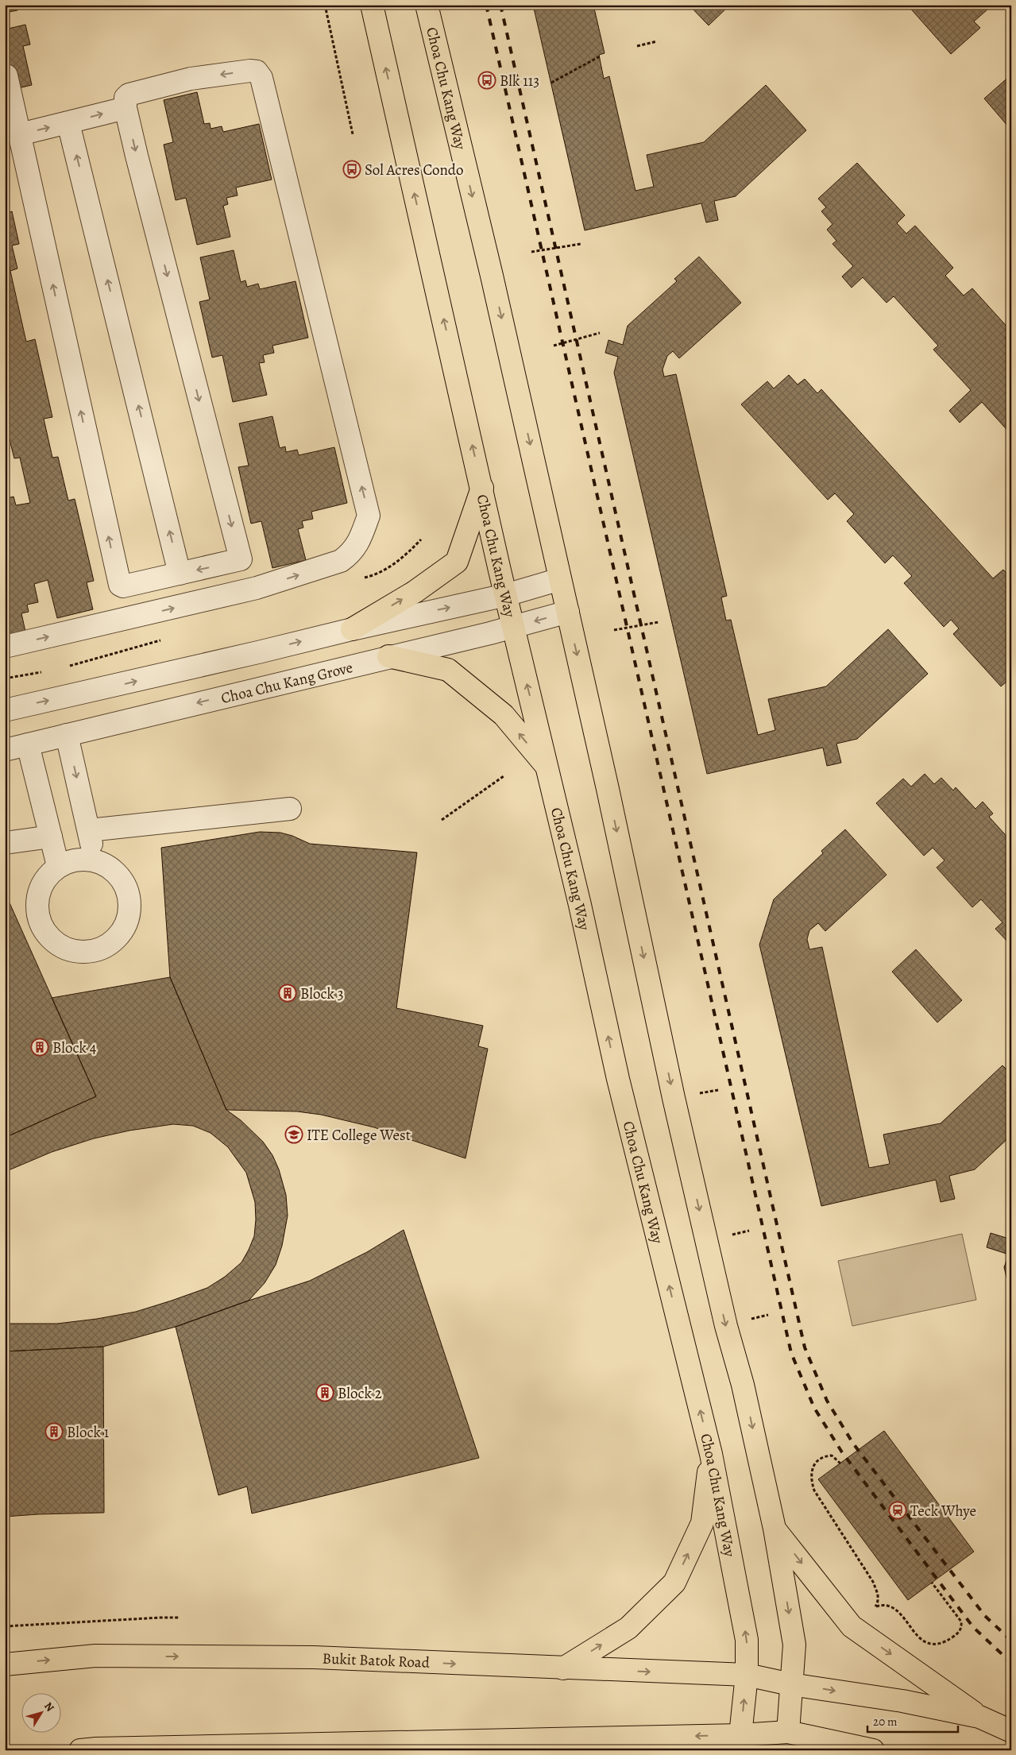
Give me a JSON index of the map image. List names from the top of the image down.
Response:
{
  "streets": {
    "main road": ["Choa Chu Kang Way", "Bukit Batok Road"],
    "street": ["Choa Chu Kang Grove"]
  },
  "crossings": [
    ["Choa Chu Kang Way", "Choa Chu Kang Grove"],
    ["Choa Chu Kang Way", "Bukit Batok Road"]
  ],
  "places": {
    "bus stop": ["Blk 113", "Sol Acres Condo"],
    "building": [
      "Block 3",
      "Block 4",
      "Block 2",
      "Block 1"
    ],
    "school or university": ["ITE College West"],
    "station": ["Teck Whye"]
  },
  "scale_bar": "20 m",
  "north": "top right"
}
